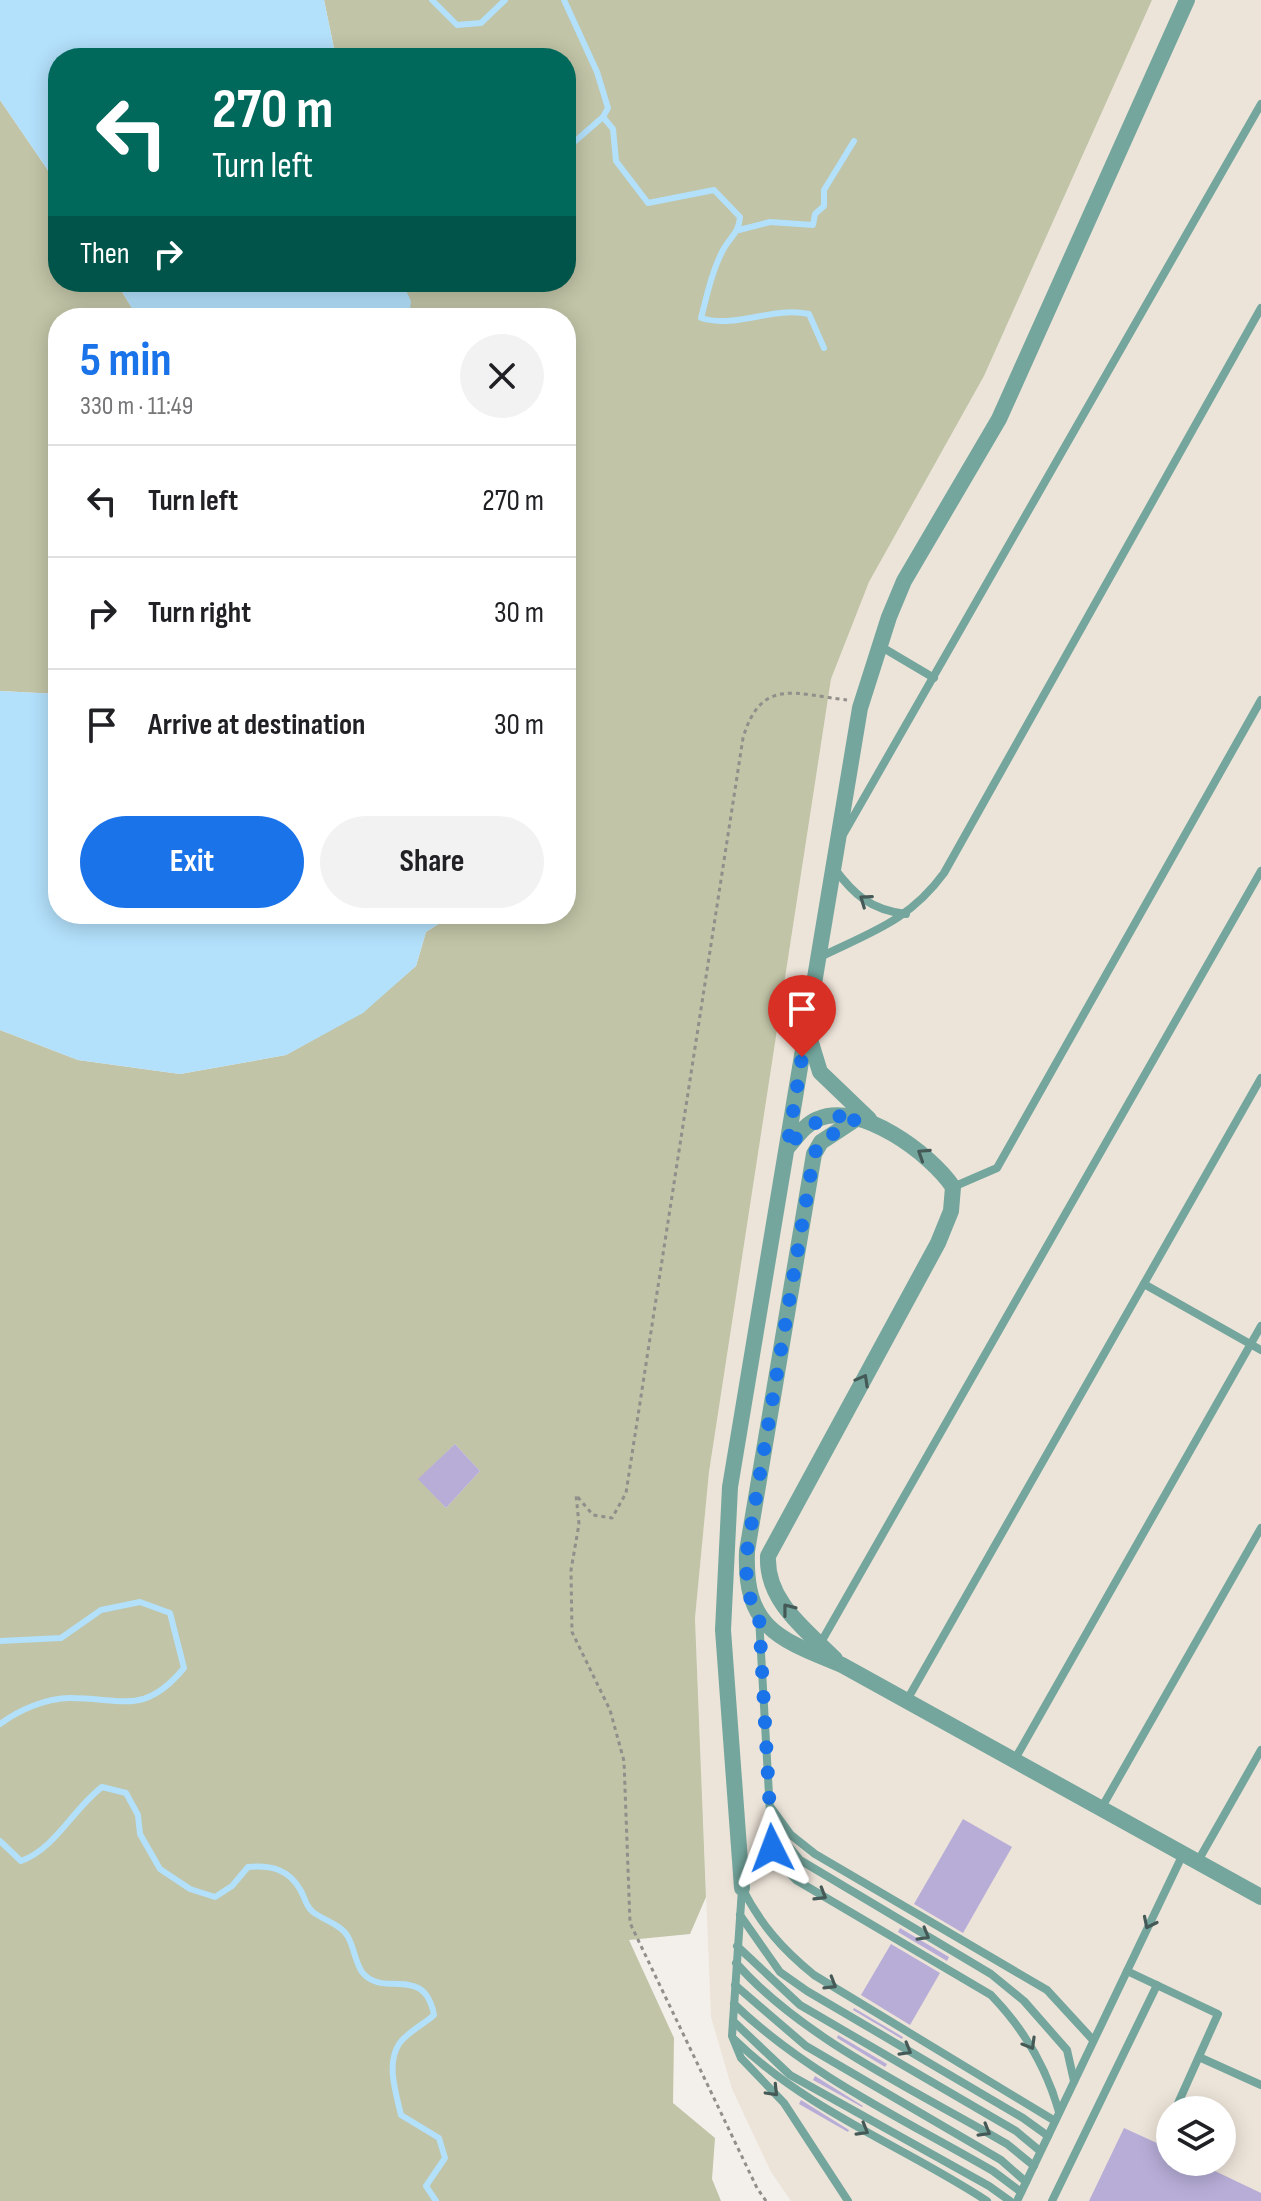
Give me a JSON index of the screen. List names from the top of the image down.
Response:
{
  "page": {
    "turn": ["270 m", "Turn left"],
    "then": "Then",
    "heading": ["5 min", "330 m · 11:49"],
    "list": [
      {
        "name": "Turn left",
        "value": "270 m"
      },
      {
        "name": "Turn right",
        "value": "30 m"
      },
      {
        "name": "Arrive at destination",
        "value": "30 m"
      }
    ],
    "buttons": ["Exit", "Share"]
  }
}
